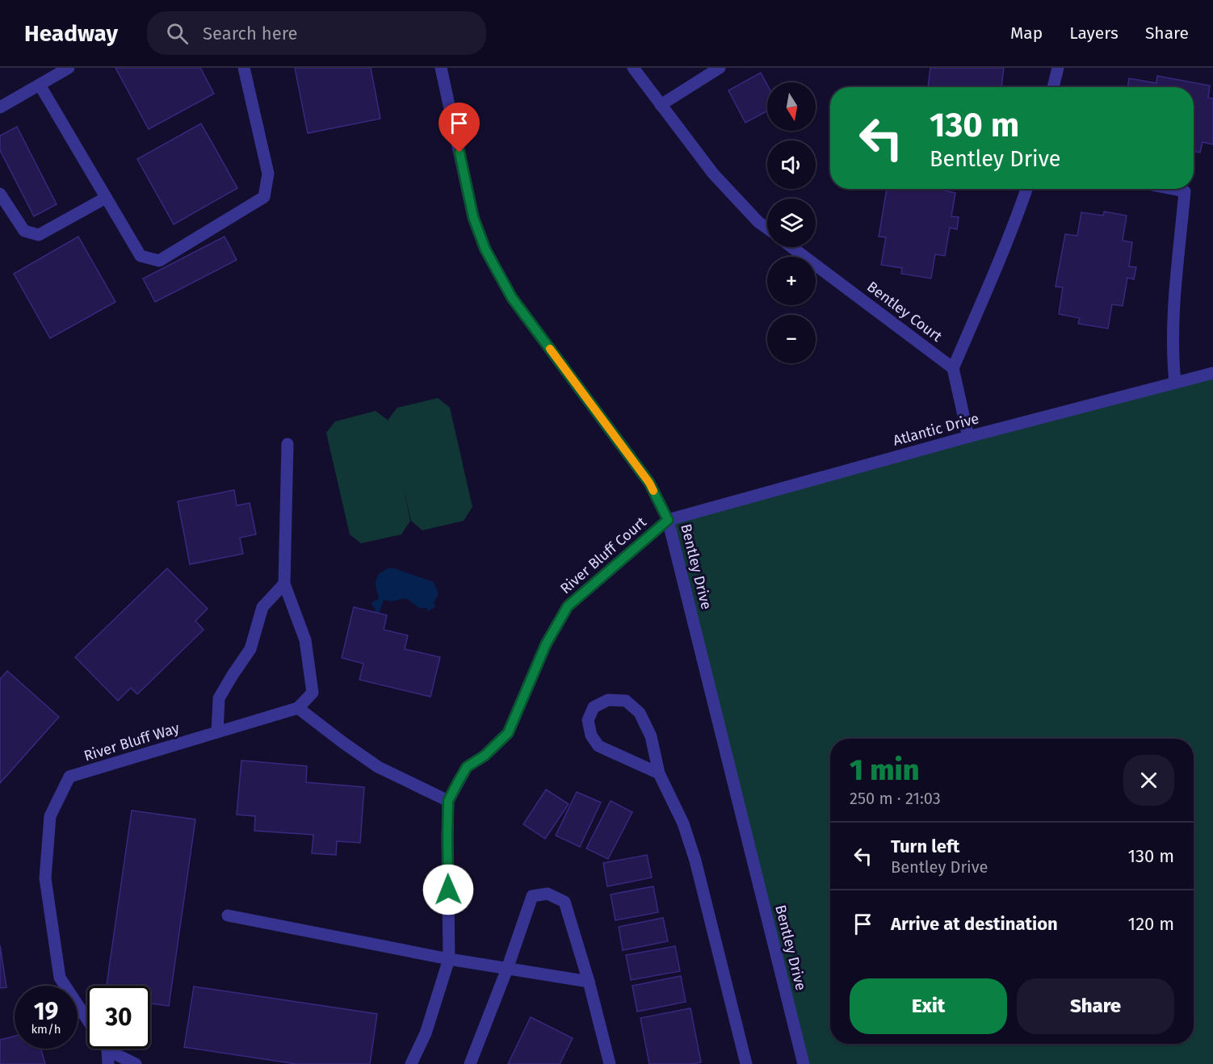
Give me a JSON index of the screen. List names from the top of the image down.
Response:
{
  "streets": {
    "street": [
      "Bentley Court",
      "Atlantic Drive",
      "River Bluff Court",
      "Bentley Drive",
      "River Bluff Way"
    ]
  },
  "crossings": [
    ["Atlantic Drive", "River Bluff Court"],
    ["Atlantic Drive", "Bentley Drive"],
    ["River Bluff Court", "Bentley Drive"]
  ],
  "north": "bottom",
  "page": {
    "header": "Headway",
    "search": "Search here",
    "nav": ["Map", "Layers", "Share"],
    "map_buttons": ["+", "−"],
    "turn": ["130 m", "Bentley Drive"],
    "heading": ["1 min", "250 m · 21:03"],
    "list": [
      {
        "name": "Turn left",
        "note": "Bentley Drive",
        "value": "130 m"
      },
      {
        "name": "Arrive at destination",
        "value": "120 m"
      }
    ],
    "buttons": ["Exit", "Share"],
    "speed": "19 km/h",
    "limit": "30"
  }
}
